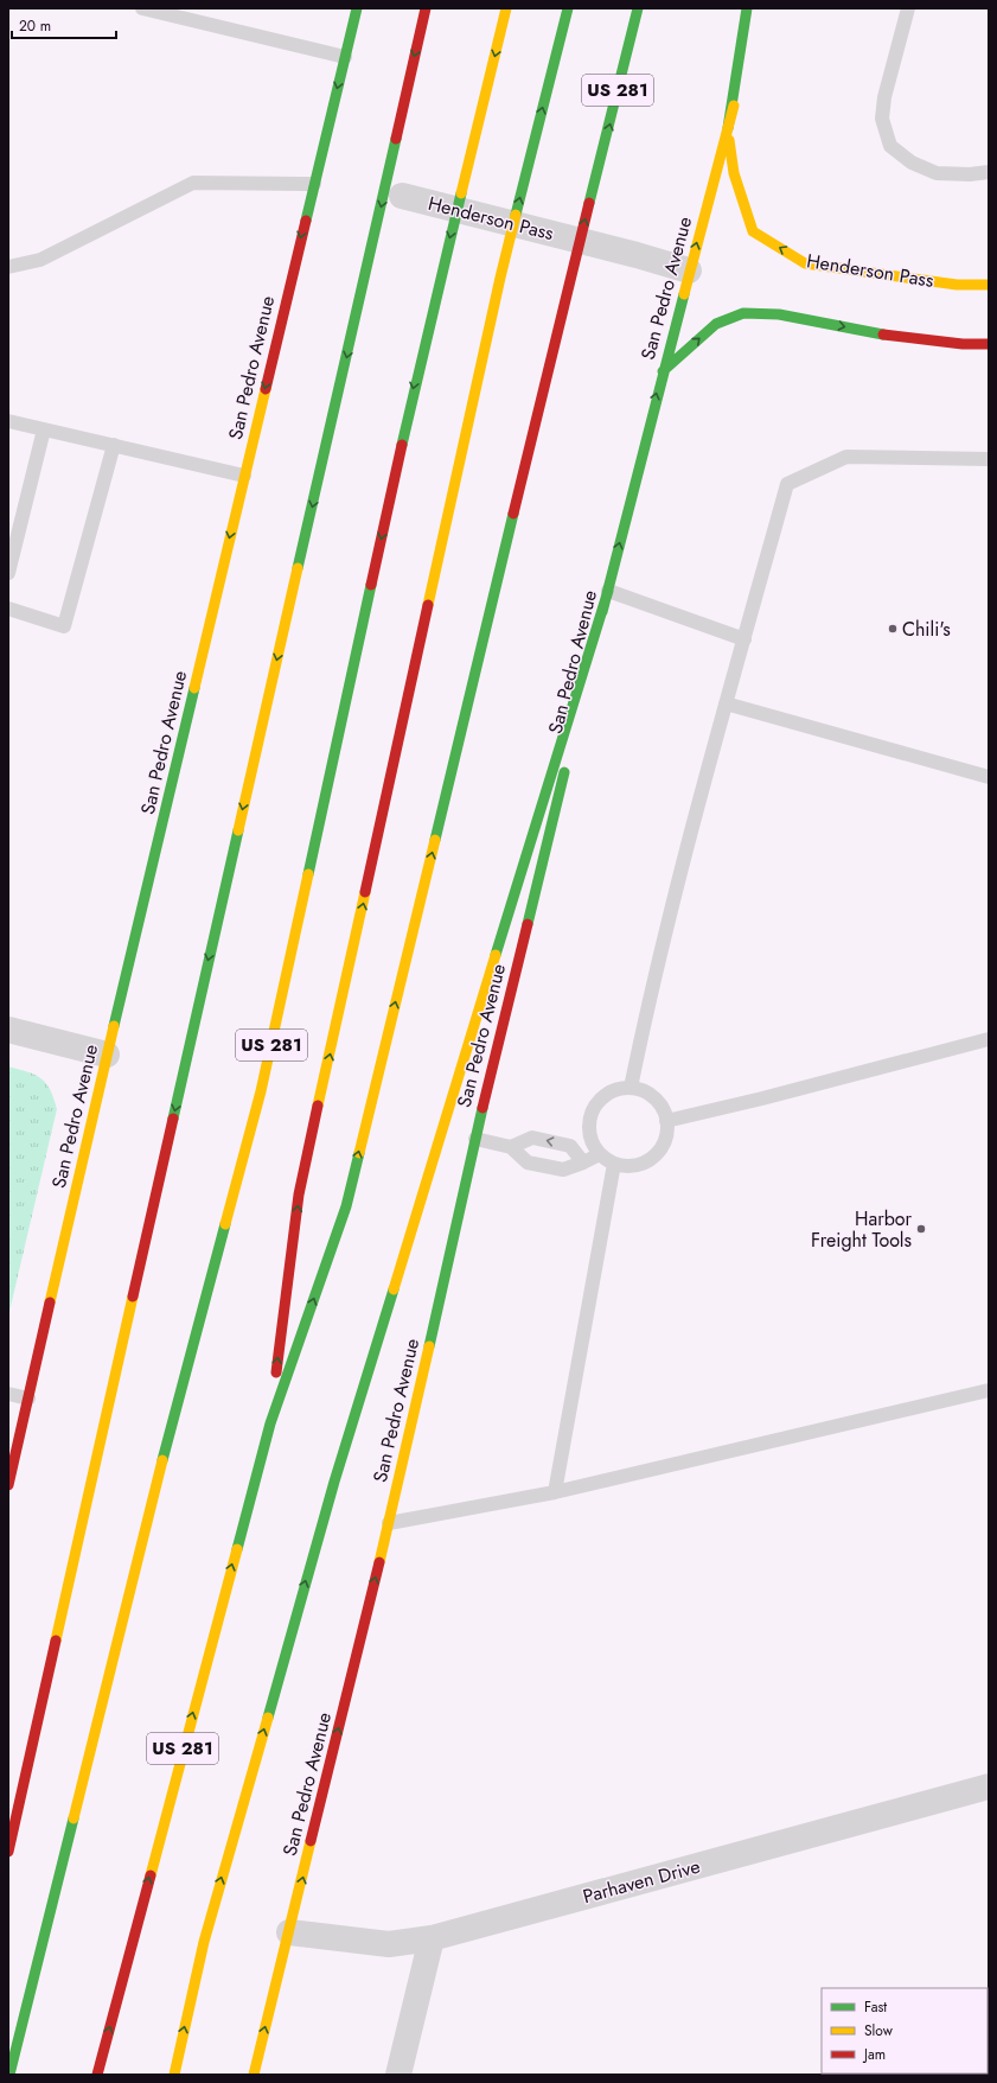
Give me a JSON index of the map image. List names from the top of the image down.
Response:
{
  "streets": {
    "main road": ["US 281", "Henderson Pass", "San Pedro Avenue"],
    "street": ["Parhaven Drive"]
  },
  "crossings": [
    ["Henderson Pass", "San Pedro Avenue"],
    ["San Pedro Avenue", "Parhaven Drive"]
  ],
  "one_way": ["Henderson Pass"],
  "places": ["Chili's", "Harbor Freight Tools"],
  "legend": ["Fast", "Slow", "Jam"],
  "scale_bar": "20 m"
}
